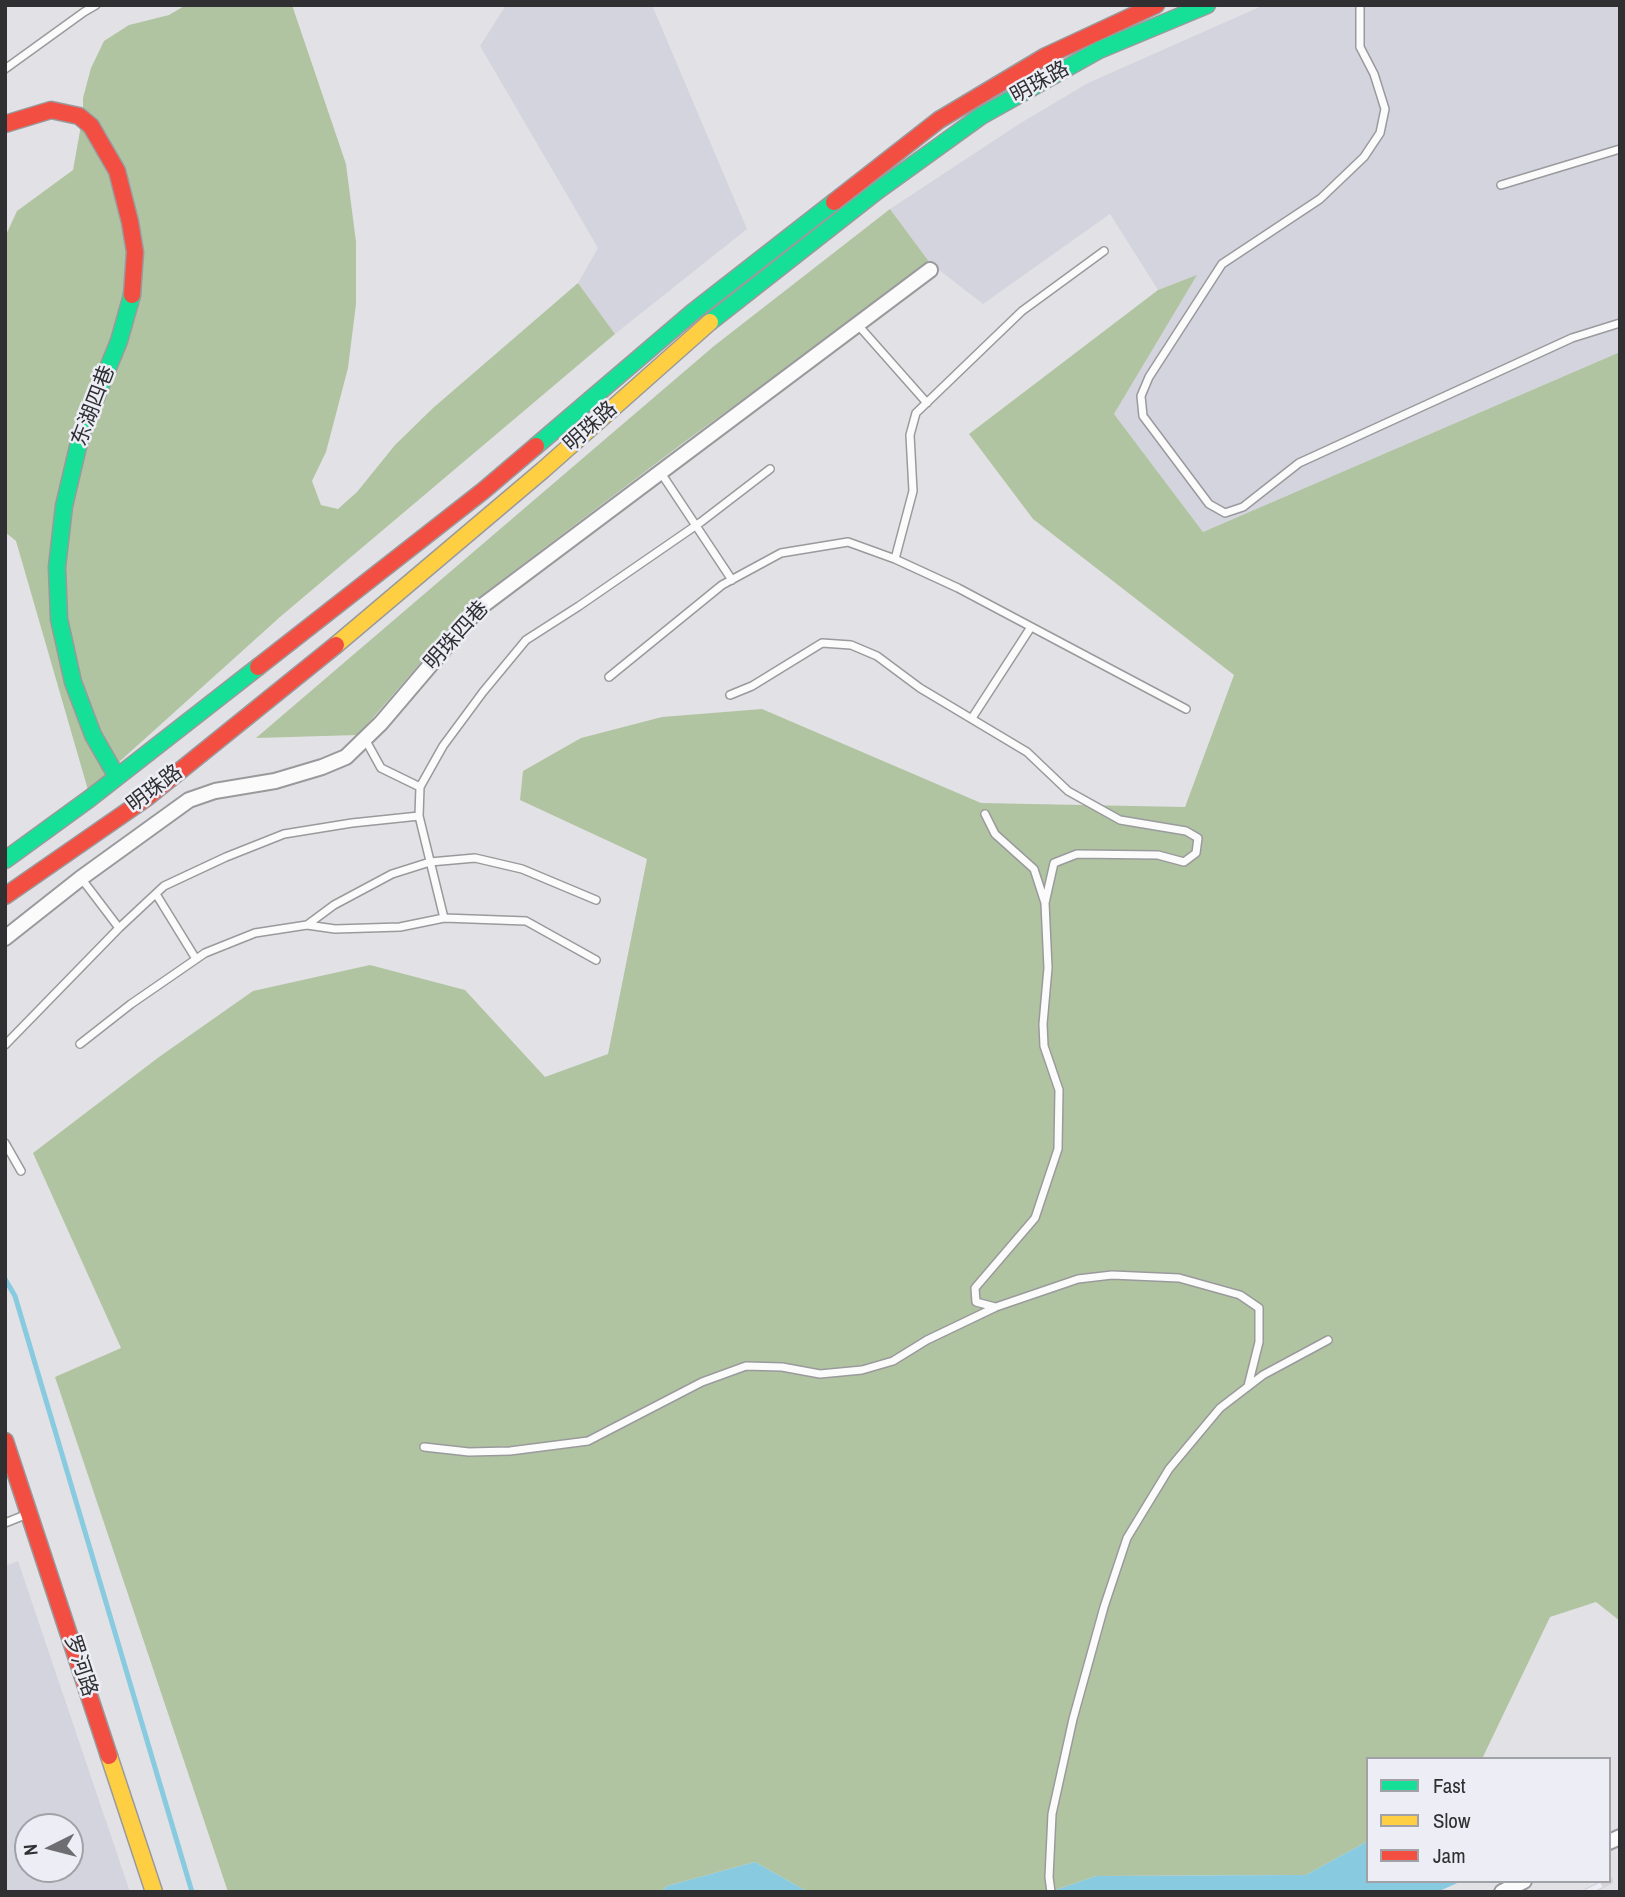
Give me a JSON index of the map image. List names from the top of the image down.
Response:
{
  "streets": {
    "main road": ["明珠路", "东湖四巷", "罗河路"],
    "street": ["明珠四巷"]
  },
  "crossings": [
    ["明珠路", "东湖四巷"]
  ],
  "legend": ["Fast", "Slow", "Jam"],
  "north": "left"
}
